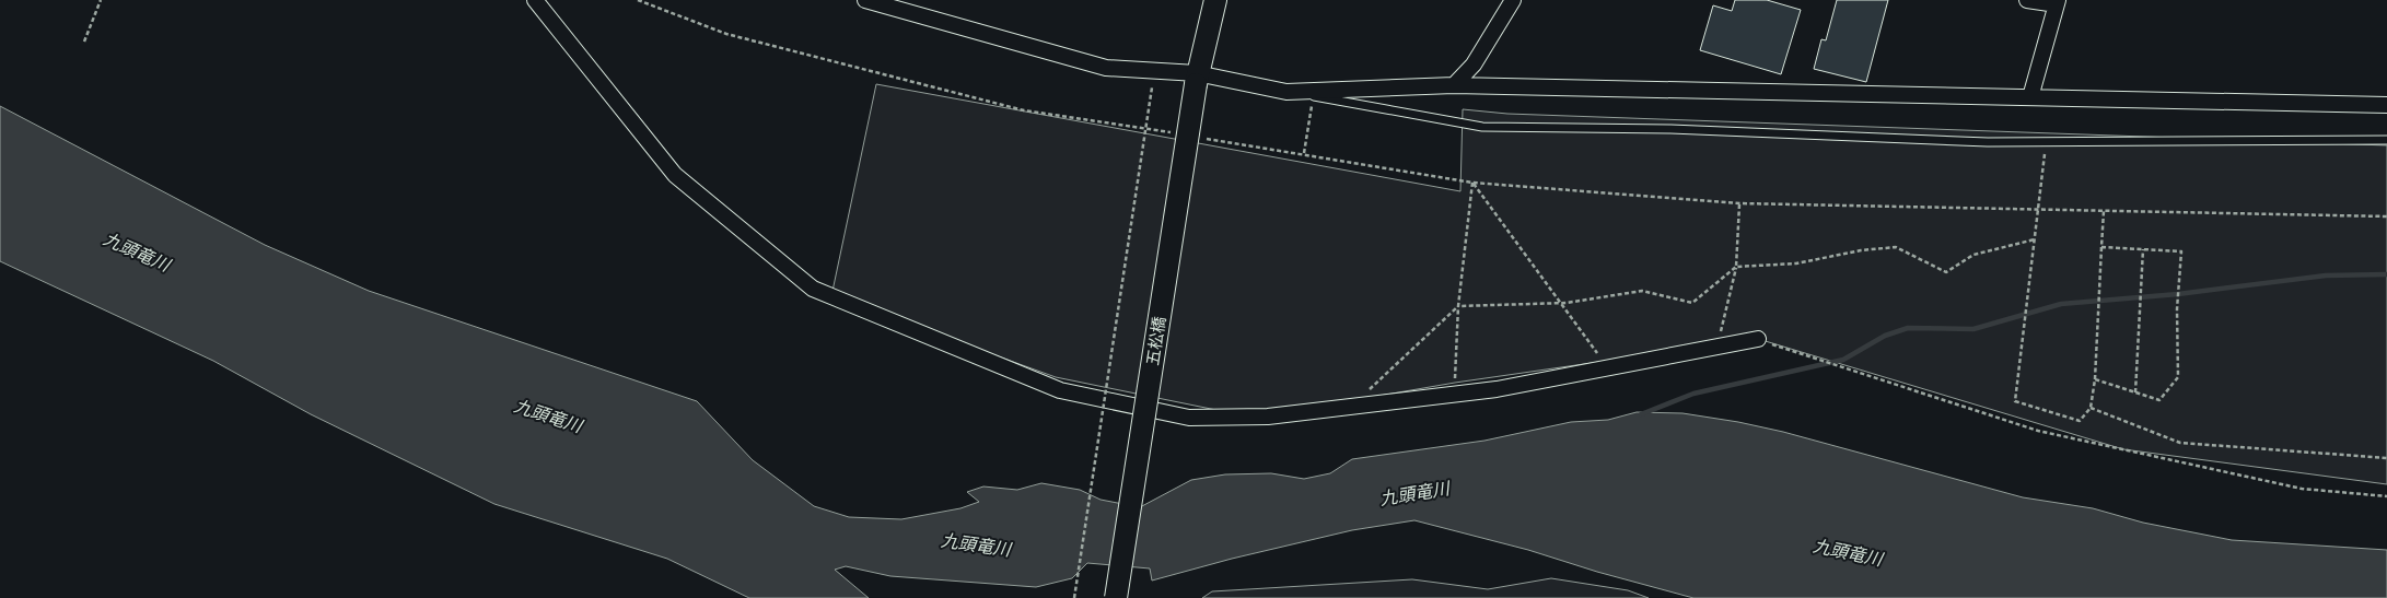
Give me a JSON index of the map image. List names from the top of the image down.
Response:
{
  "streets": {
    "main road": ["五松橋"]
  },
  "water": ["九頭竜川"]
}
